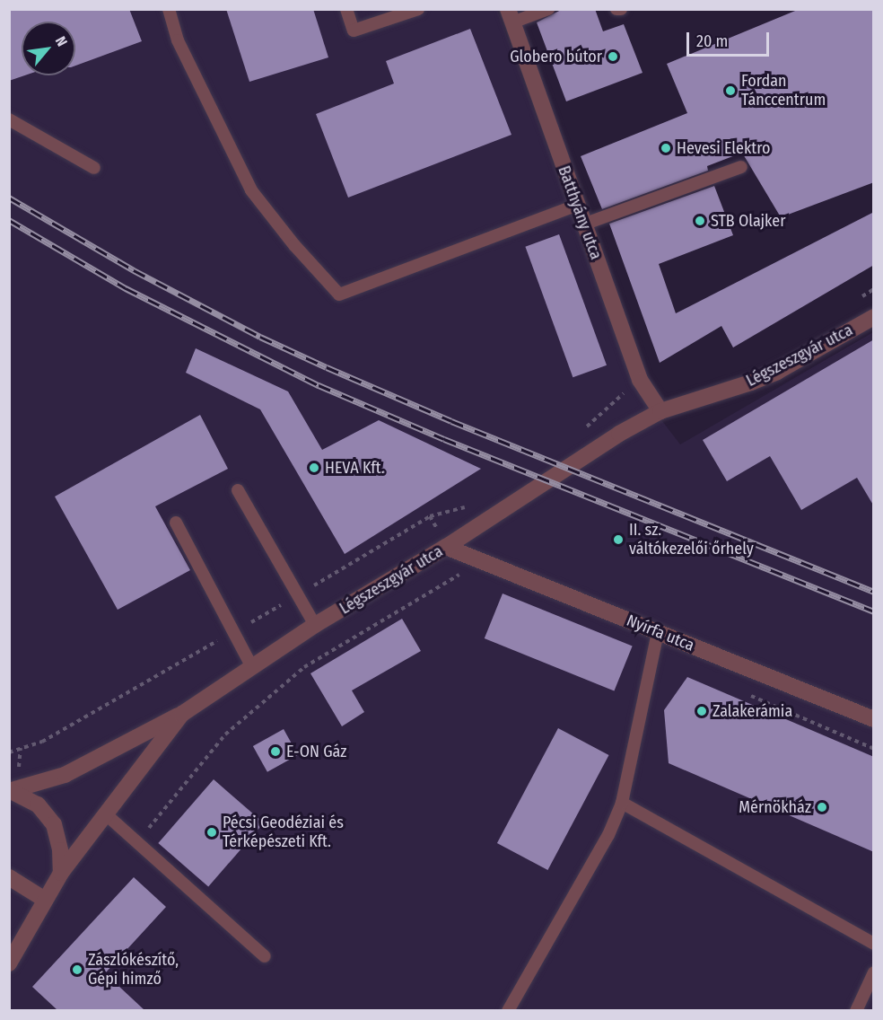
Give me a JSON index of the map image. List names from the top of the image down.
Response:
{
  "streets": {
    "street": ["Batthyány utca", "Légszeszgyár utca", "Nyírfa utca"]
  },
  "crossings": [
    ["Batthyány utca", "Légszeszgyár utca"],
    ["Légszeszgyár utca", "Nyírfa utca"]
  ],
  "places": [
    "Globero bútor",
    "Fordan Tánccentrum",
    "Hevesi Elektro",
    "STB Olajker",
    "HEVA Kft.",
    "II. sz. váltókezelői őrhely",
    "Zalakerámia",
    "E-ON Gáz",
    "Mérnökház",
    "Pécsi Geodéziai és Térképészeti Kft.",
    "Zászlókészítő, Gépi himző"
  ],
  "scale_bar": "20 m",
  "north": "top right"
}
